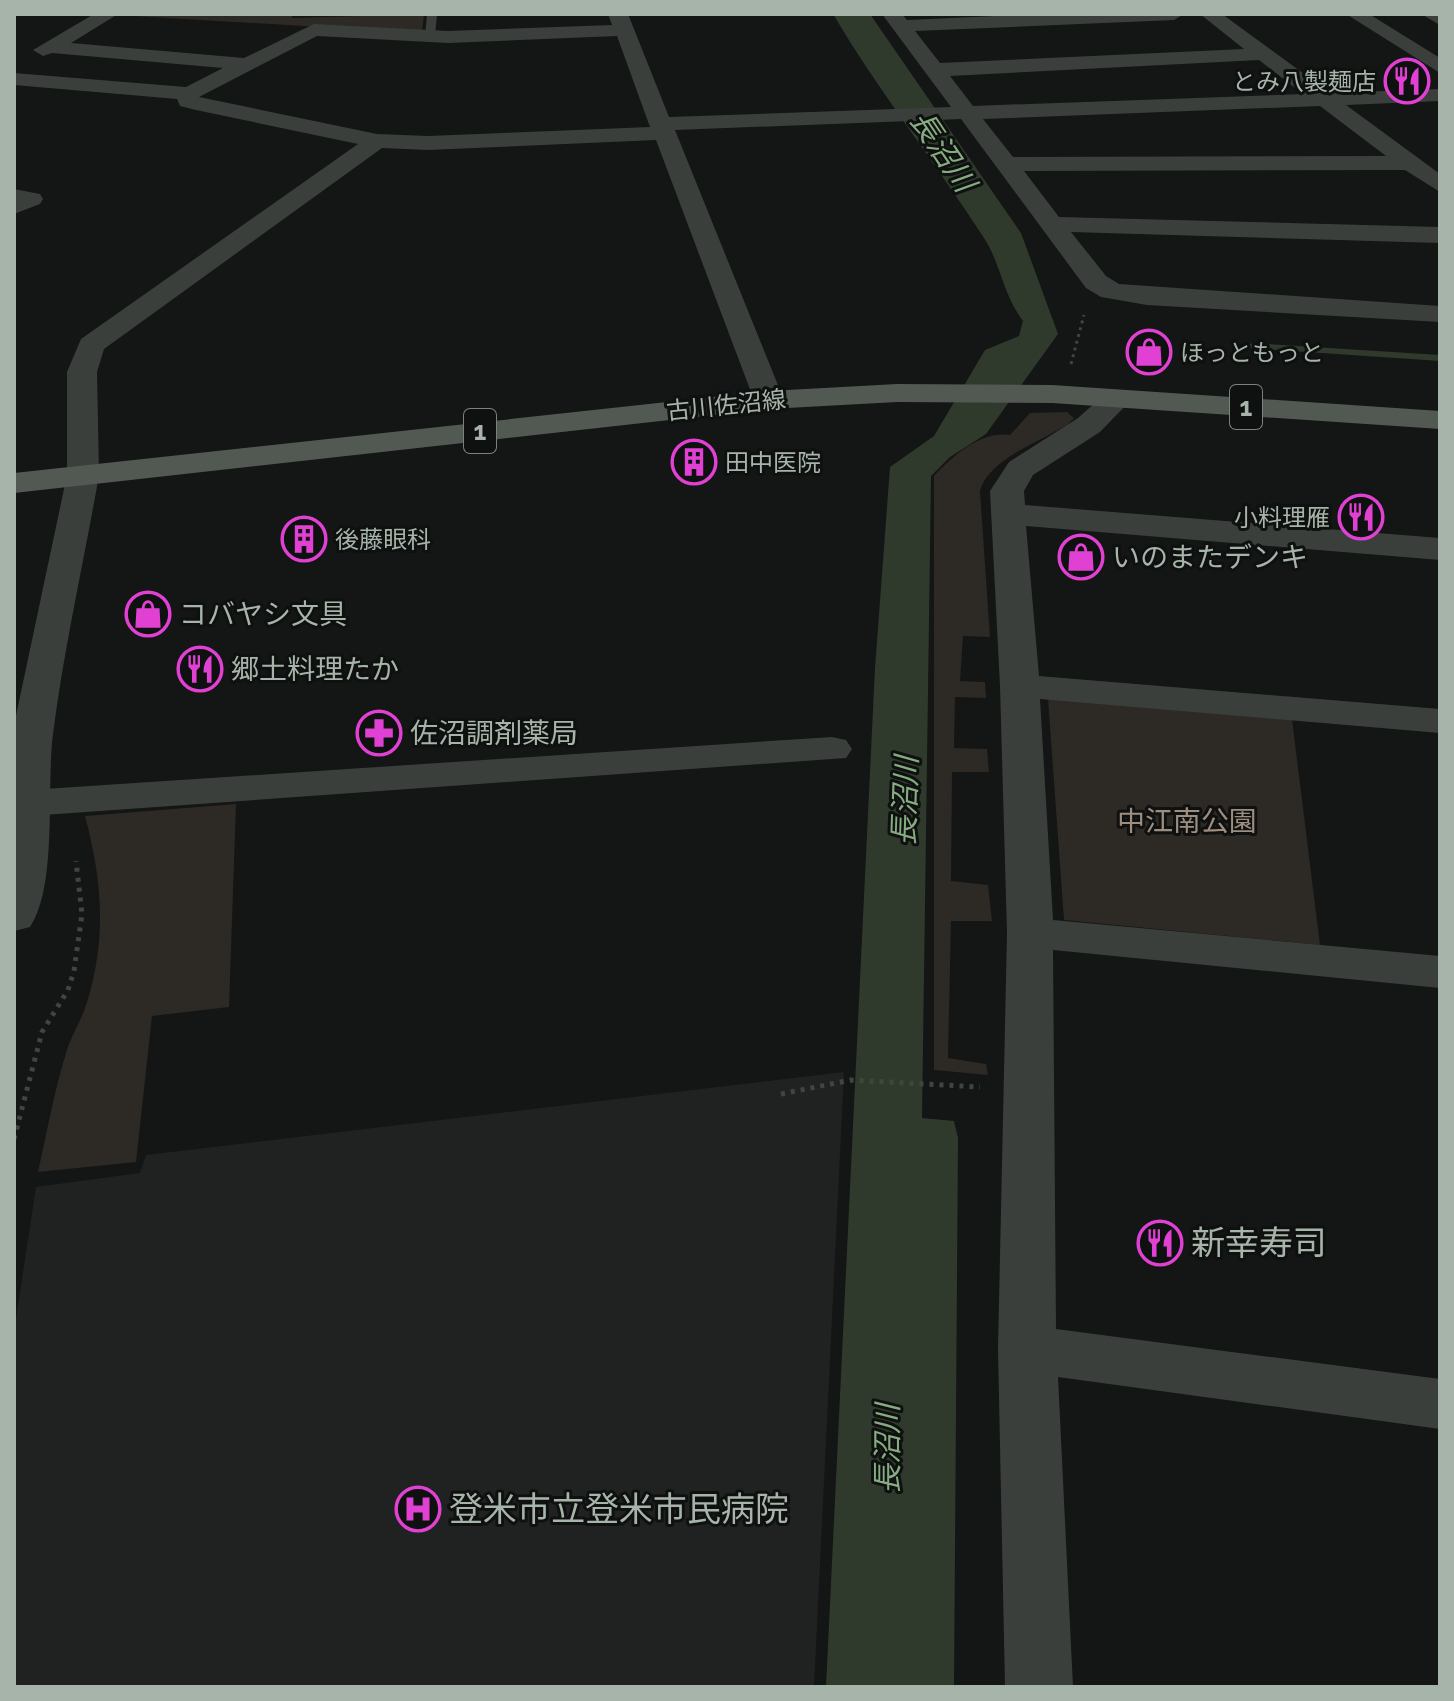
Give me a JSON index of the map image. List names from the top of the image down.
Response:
{
  "streets": {
    "main road": ["古川佐沼線", "1"]
  },
  "water": ["長沼川"],
  "parks": ["中江南公園"],
  "places": {
    "restaurant": [
      "とみ八製麺店",
      "小料理雁",
      "郷土料理たか",
      "新幸寿司"
    ],
    "shop": ["ほっともっと", "いのまたデンキ", "コバヤシ文具"],
    "building": ["田中医院", "後藤眼科"],
    "pharmacy": ["佐沼調剤薬局"],
    "hospital": ["登米市立登米市民病院"]
  }
}
